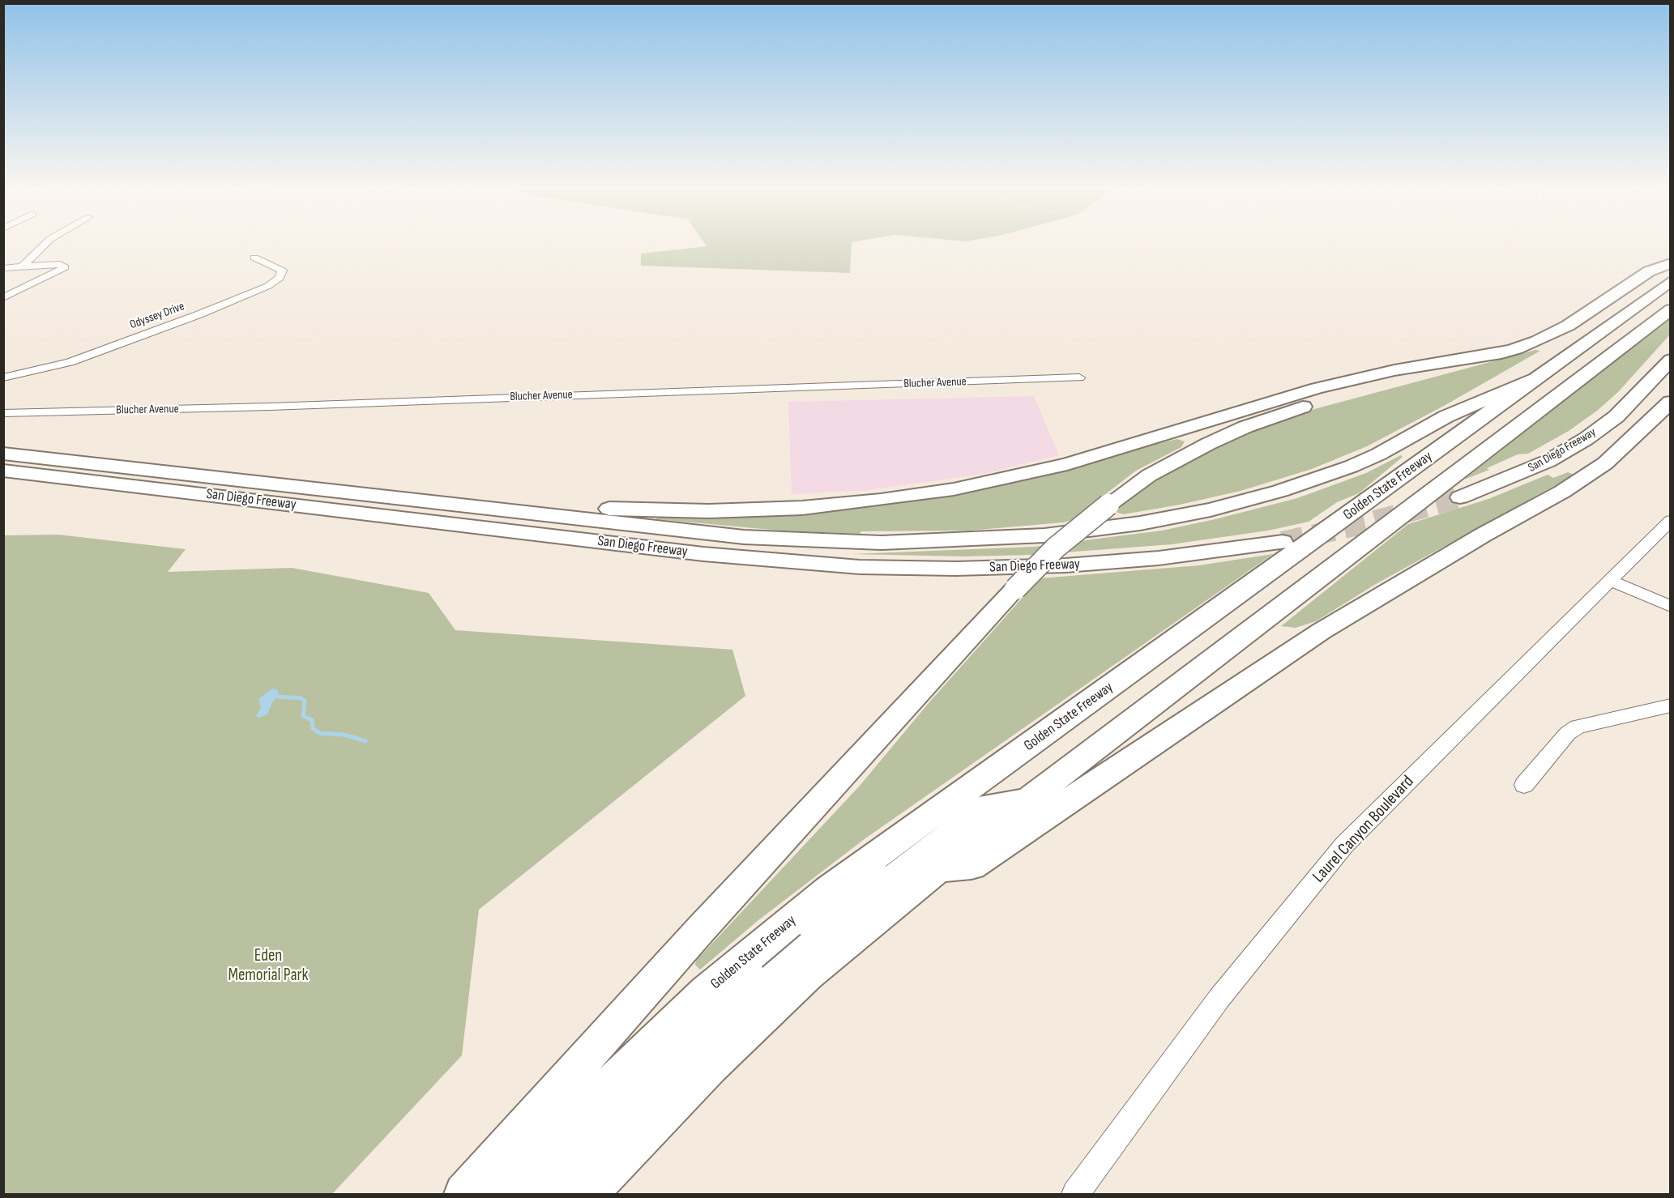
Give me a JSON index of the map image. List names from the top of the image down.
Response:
{
  "streets": {
    "highway": ["San Diego Freeway", "Golden State Freeway"],
    "street": ["Odyssey Drive", "Blucher Avenue", "Laurel Canyon Boulevard"]
  },
  "parks": ["Eden Memorial Park"]
}
